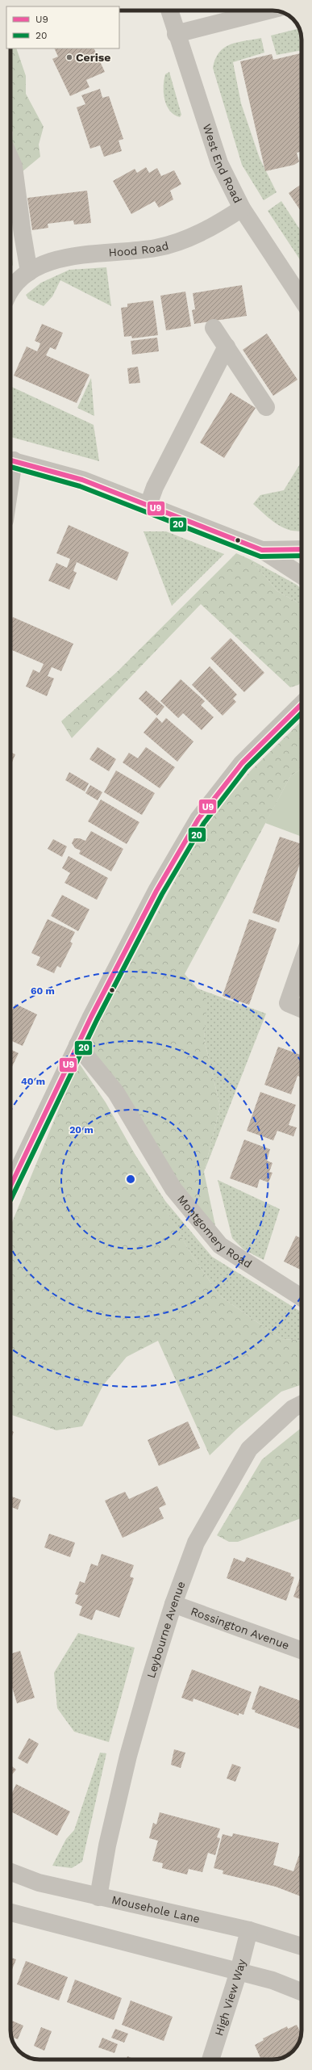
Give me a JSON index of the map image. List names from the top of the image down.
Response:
{
  "streets": {
    "street": [
      "West End Road",
      "Hood Road",
      "Montgomery Road",
      "Rossington Avenue",
      "Leybourne Avenue",
      "Mousehole Lane",
      "High View Way"
    ]
  },
  "crossings": [
    ["West End Road", "Hood Road"],
    ["Rossington Avenue", "Leybourne Avenue"],
    ["Leybourne Avenue", "Mousehole Lane"],
    ["Mousehole Lane", "High View Way"]
  ],
  "places": ["Cerise"],
  "lines": ["transit line U9", "transit line 20"],
  "legend": ["U9", "20"],
  "rings": ["60 m", "40 m", "20 m"]
}
